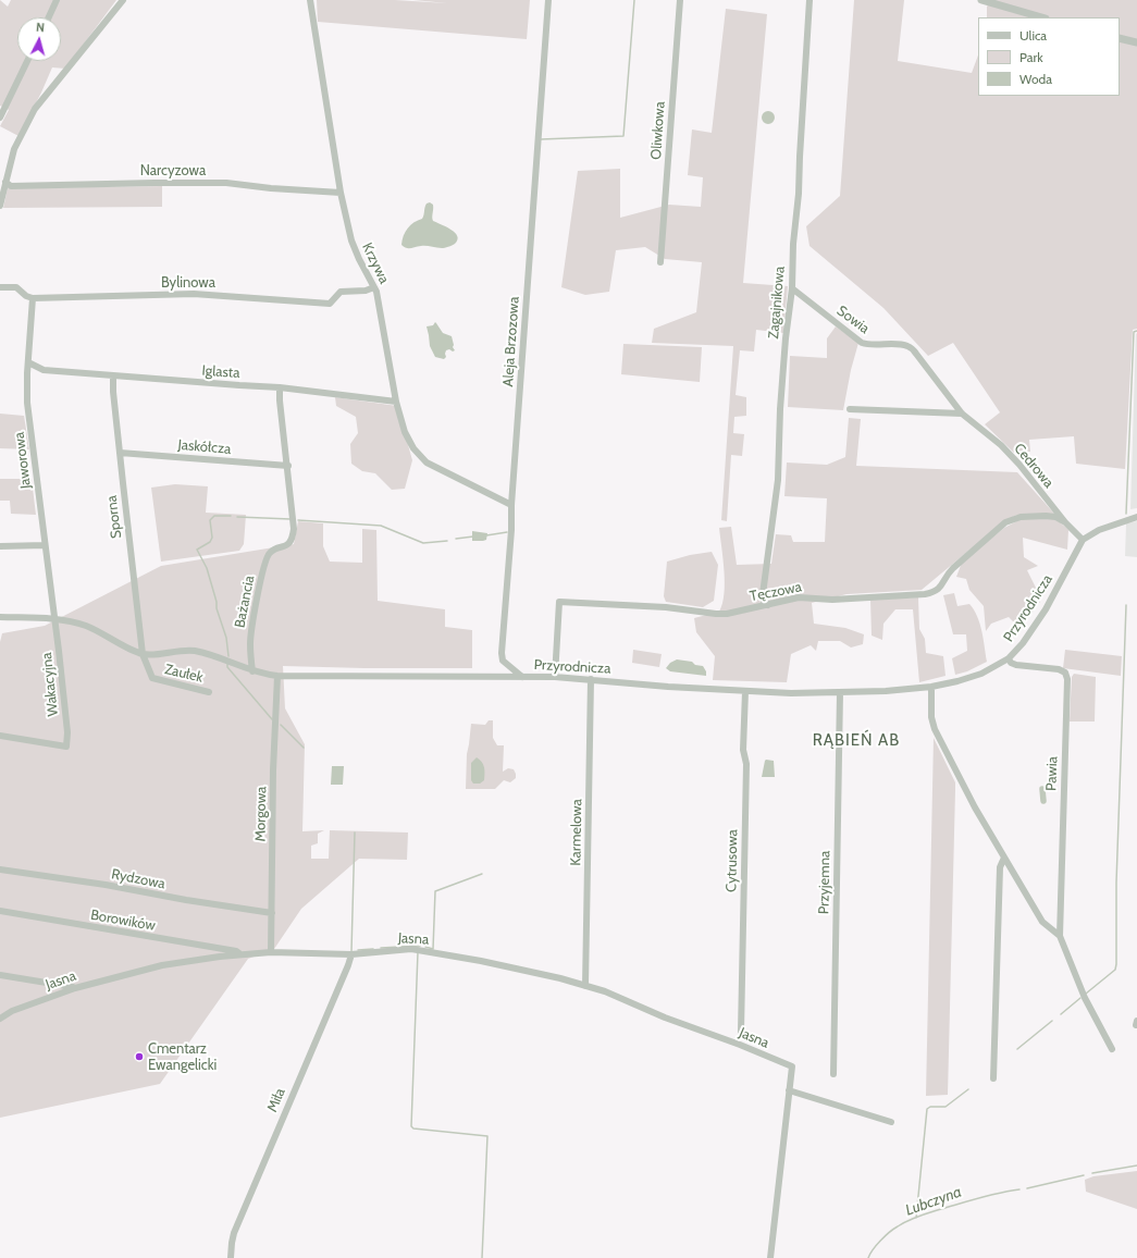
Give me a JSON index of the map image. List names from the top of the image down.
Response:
{
  "streets": {
    "street": [
      "Oliwkowa",
      "Narcyzowa",
      "Krzywa",
      "Bylinowa",
      "Zagajnikowa",
      "Sowia",
      "Aleja Brzozowa",
      "Iglasta",
      "Jaskółcza",
      "Jaworowa",
      "Cedrowa",
      "Sporna",
      "Tęczowa",
      "Bażancia",
      "Przyrodnicza",
      "Zaułek",
      "Wakacyjna",
      "Pawia",
      "Morgowa",
      "Karmelowa",
      "Cytrusowa",
      "Rydzowa",
      "Przyjemna",
      "Borowików",
      "Jasna",
      "Miła"
    ]
  },
  "crossings": [
    ["Narcyzowa", "Krzywa"],
    ["Krzywa", "Bylinowa"],
    ["Krzywa", "Aleja Brzozowa"],
    ["Krzywa", "Iglasta"],
    ["Bylinowa", "Jaworowa"],
    ["Zagajnikowa", "Sowia"],
    ["Zagajnikowa", "Tęczowa"],
    ["Sowia", "Cedrowa"],
    ["Aleja Brzozowa", "Przyrodnicza"],
    ["Iglasta", "Jaworowa"],
    ["Iglasta", "Sporna"],
    ["Jaskółcza", "Sporna"],
    ["Jaskółcza", "Bażancia"],
    ["Jaworowa", "Wakacyjna"],
    ["Cedrowa", "Tęczowa"],
    ["Cedrowa", "Przyrodnicza"],
    ["Sporna", "Przyrodnicza"],
    ["Sporna", "Zaułek"],
    ["Tęczowa", "Przyrodnicza"],
    ["Bażancia", "Przyrodnicza"],
    ["Przyrodnicza", "Zaułek"],
    ["Przyrodnicza", "Pawia"],
    ["Przyrodnicza", "Morgowa"],
    ["Przyrodnicza", "Karmelowa"],
    ["Przyrodnicza", "Cytrusowa"],
    ["Przyrodnicza", "Przyjemna"],
    ["Morgowa", "Rydzowa"],
    ["Morgowa", "Jasna"],
    ["Karmelowa", "Jasna"],
    ["Borowików", "Jasna"],
    ["Jasna", "Miła"]
  ],
  "districts": ["RĄBIEŃ AB"],
  "water": ["Lubczyna"],
  "places": ["Cmentarz Ewangelicki"],
  "legend": ["Ulica", "Park", "Woda"],
  "north": "top"
}
